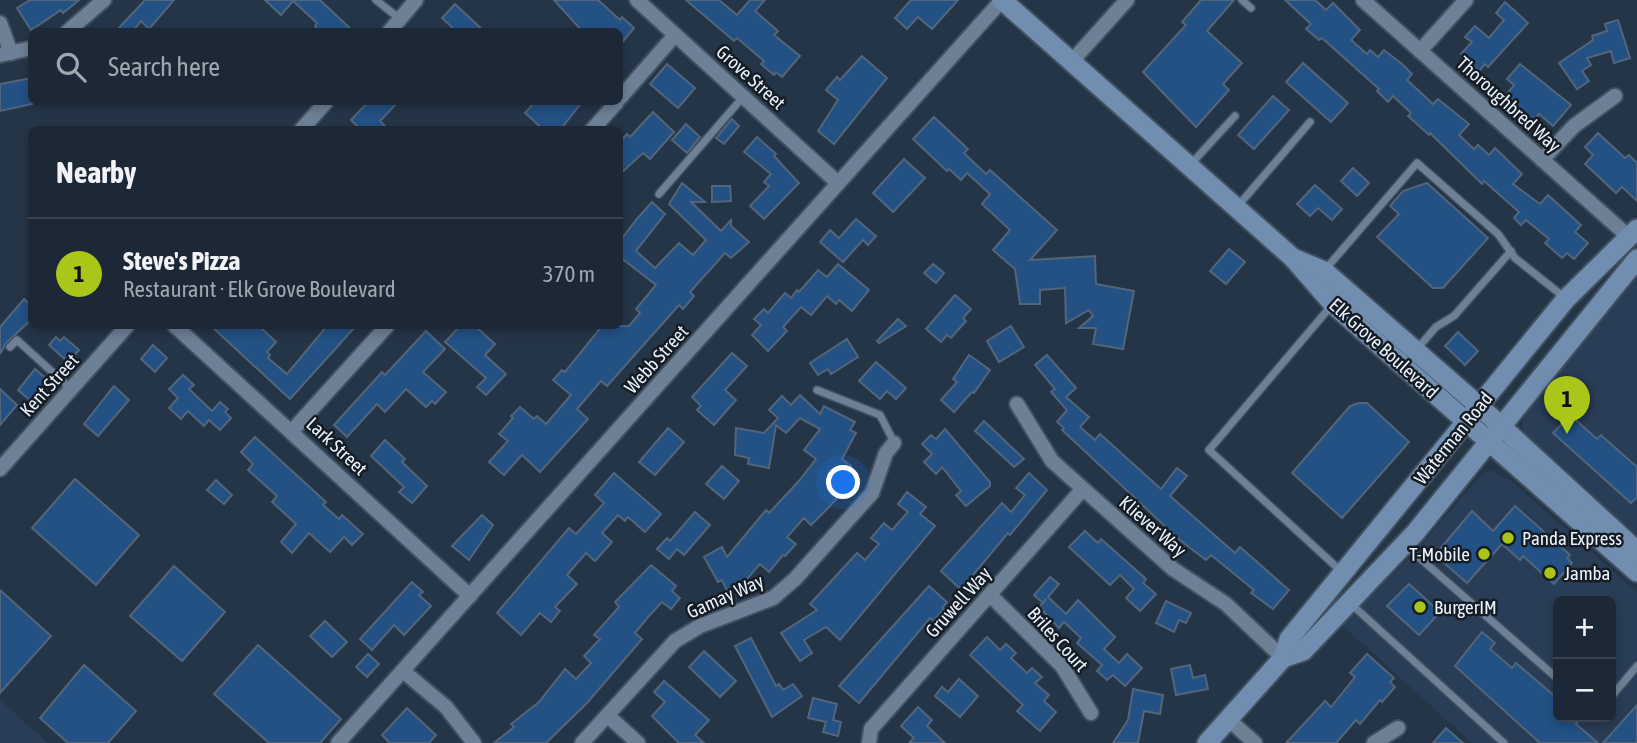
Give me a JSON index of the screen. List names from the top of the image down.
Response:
{
  "streets": {
    "main road": ["Elk Grove Boulevard", "Waterman Road"],
    "street": [
      "Grove Street",
      "Thoroughbred Way",
      "Webb Street",
      "Kent Street",
      "Lark Street",
      "Kliever Way",
      "Gamay Way",
      "Gruwell Way",
      "Briles Court"
    ]
  },
  "crossings": [
    ["Grove Street", "Webb Street"],
    ["Thoroughbred Way", "Waterman Road"],
    ["Elk Grove Boulevard", "Webb Street"],
    ["Elk Grove Boulevard", "Waterman Road"],
    ["Webb Street", "Lark Street"],
    ["Waterman Road", "Kliever Way"],
    ["Kliever Way", "Gruwell Way"],
    ["Gruwell Way", "Briles Court"]
  ],
  "places": [
    "Panda Express",
    "T-Mobile",
    "Jamba",
    "BurgerIM"
  ],
  "page": {
    "search": "Search here",
    "heading": "Nearby",
    "list": [
      {
        "mark": "1",
        "name": "Steve's Pizza",
        "note": "Restaurant · Elk Grove Boulevard",
        "value": "370 m"
      }
    ],
    "pins": "1",
    "map_buttons": ["+", "−"]
  }
}
